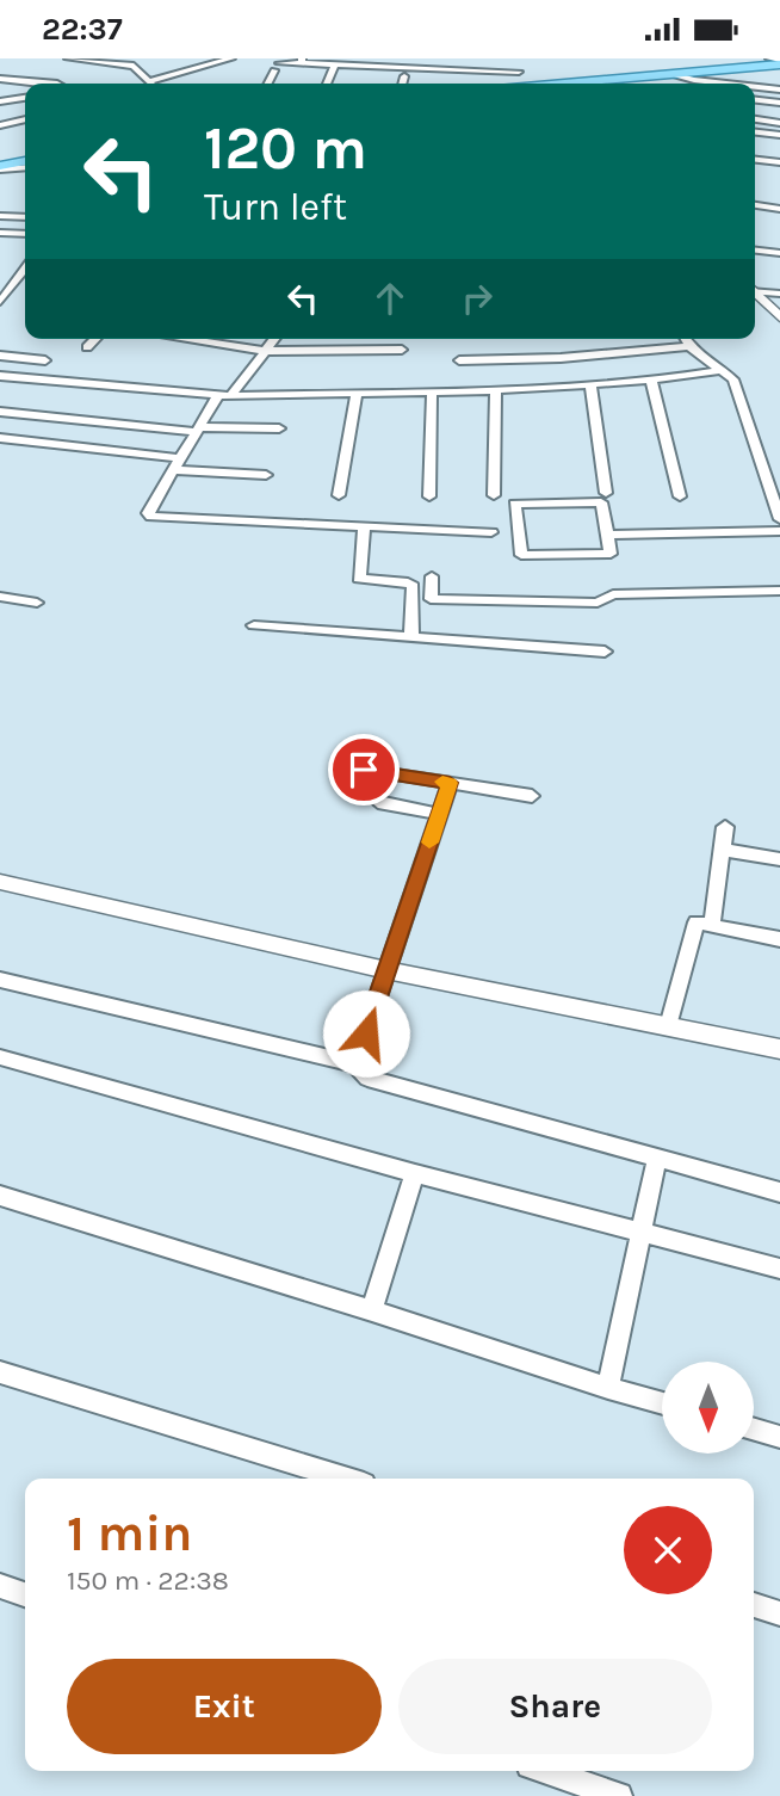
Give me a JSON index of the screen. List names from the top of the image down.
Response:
{
  "north": "bottom",
  "page": {
    "status": "22:37",
    "turn": ["120 m", "Turn left"],
    "heading": ["1 min", "150 m · 22:38"],
    "buttons": ["Exit", "Share"]
  }
}
